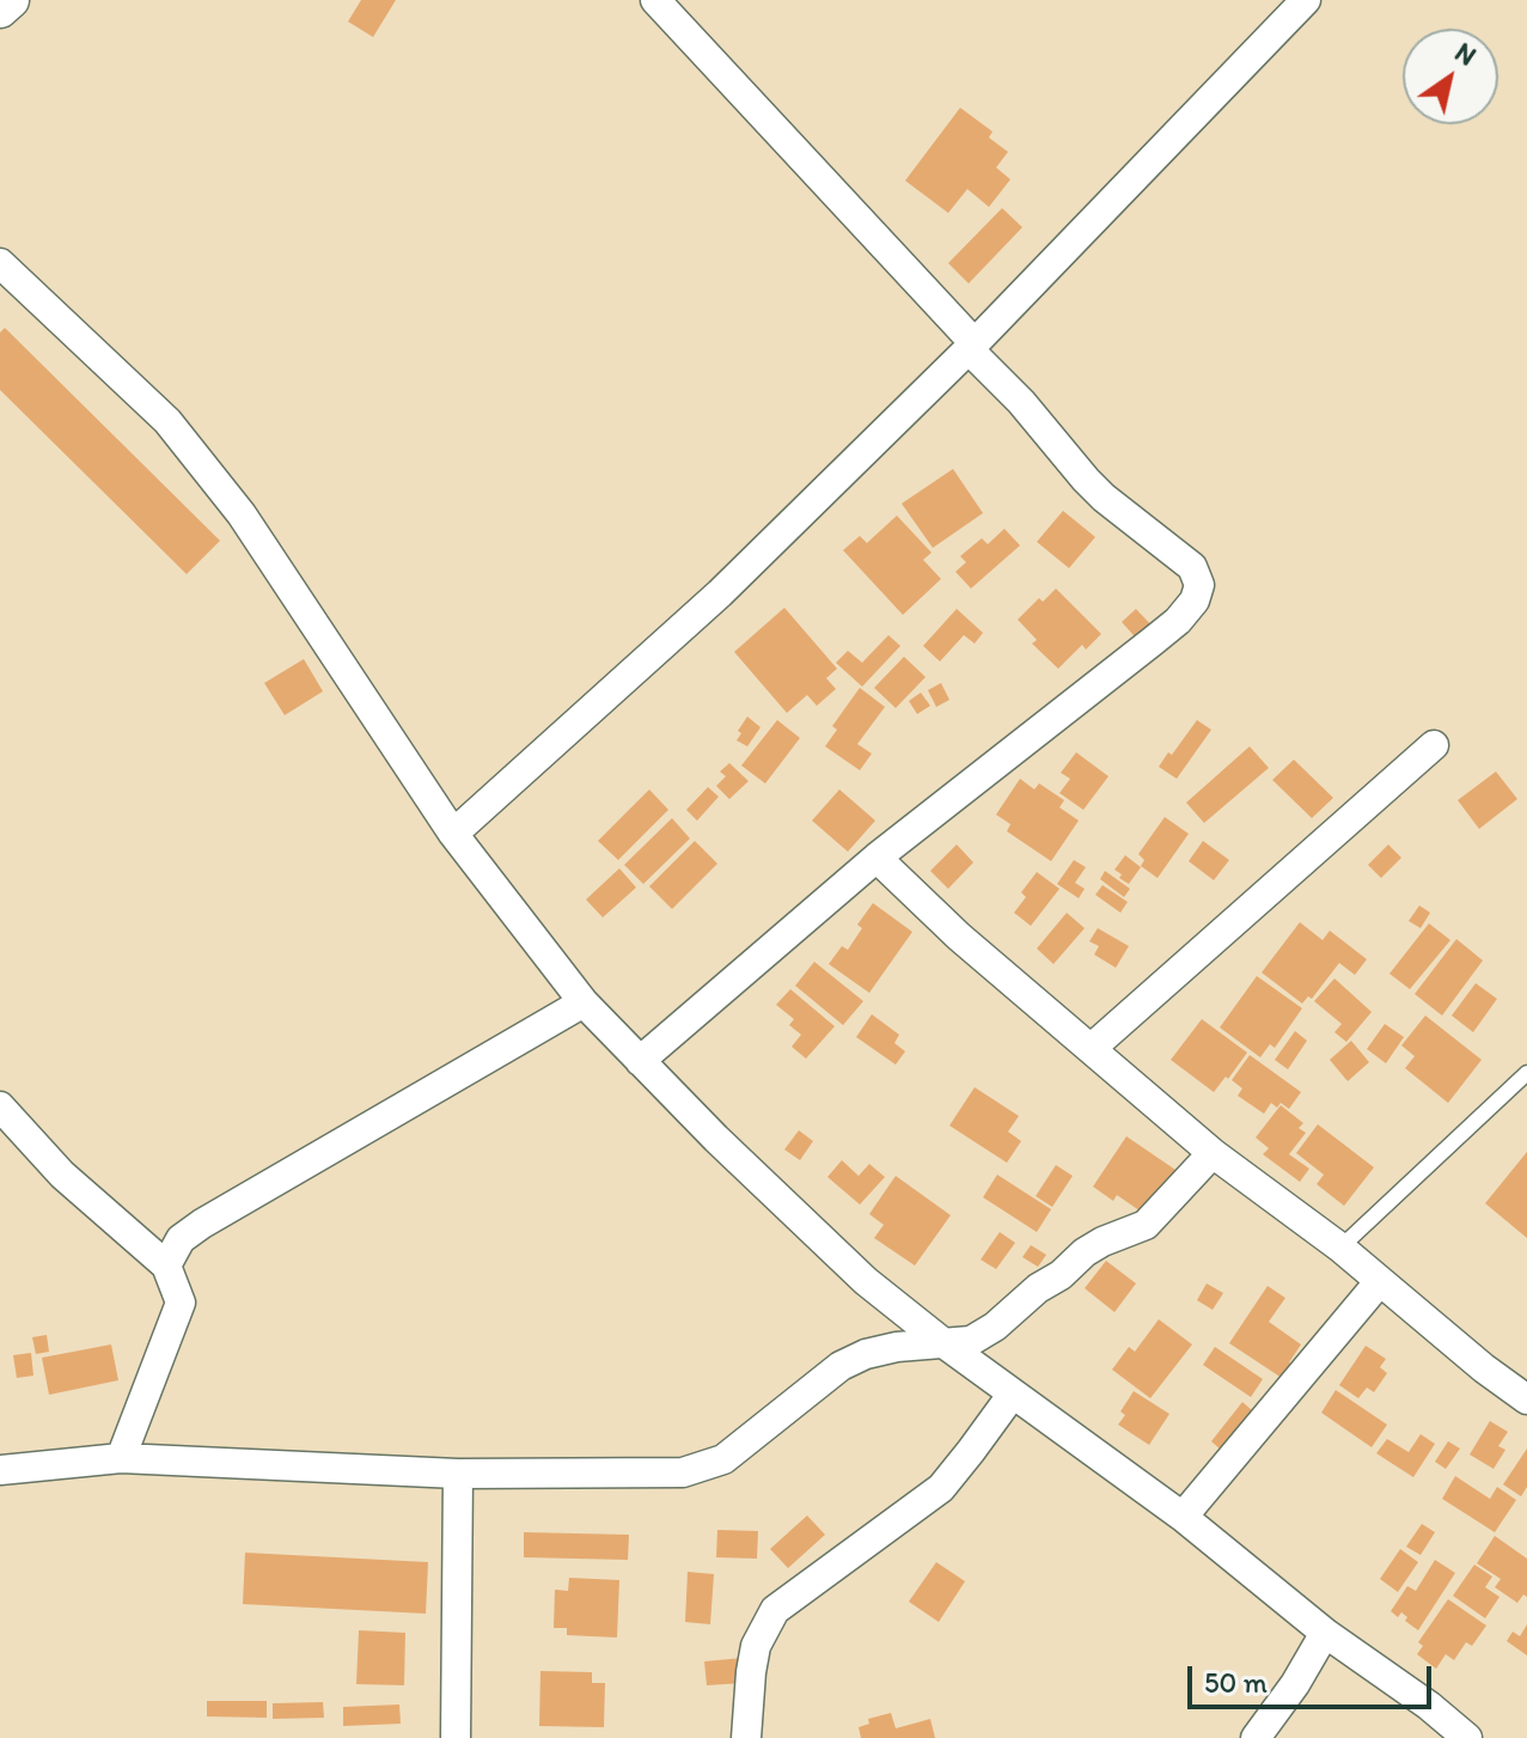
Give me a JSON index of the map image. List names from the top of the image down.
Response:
{
  "scale_bar": "50 m",
  "north": "top right"
}
